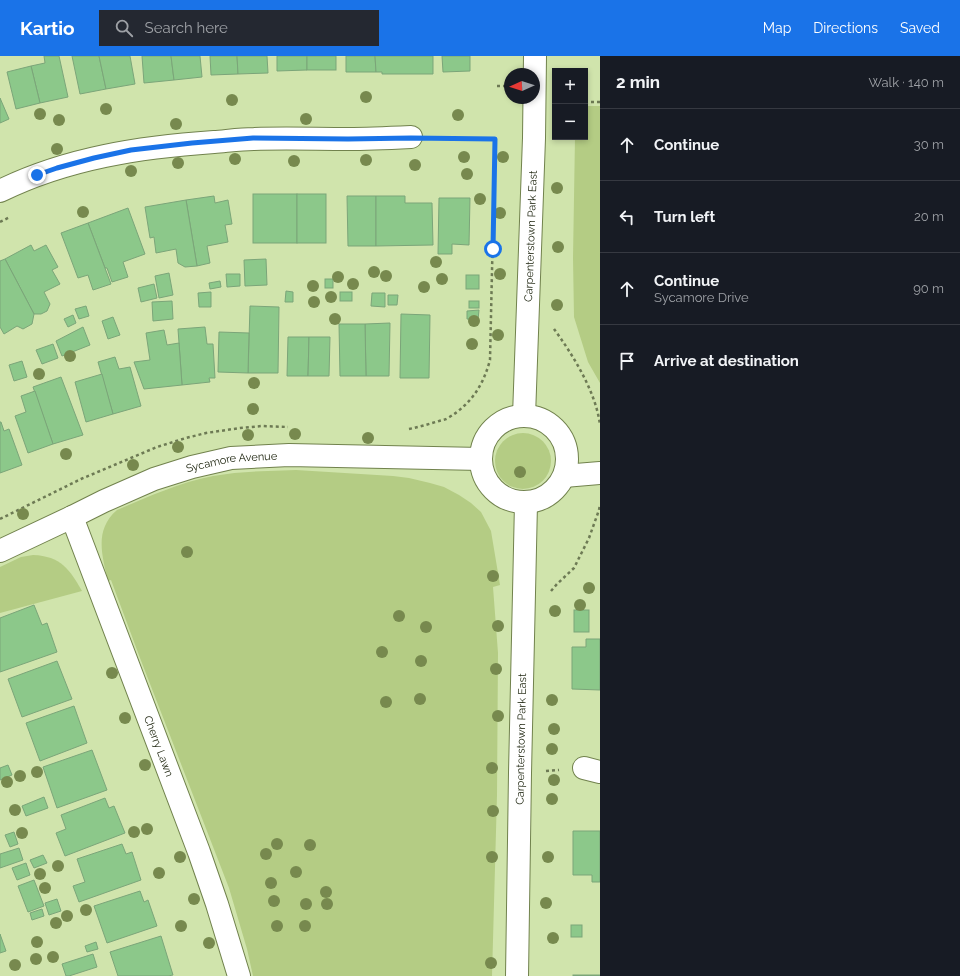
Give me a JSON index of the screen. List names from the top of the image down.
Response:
{
  "streets": {
    "street": ["Carpenterstown Park East", "Sycamore Avenue", "Cherry Lawn"]
  },
  "crossings": [
    ["Carpenterstown Park East", "Sycamore Avenue"],
    ["Sycamore Avenue", "Cherry Lawn"]
  ],
  "north": "left",
  "page": {
    "header": "Kartio",
    "search": "Search here",
    "nav": ["Map", "Directions", "Saved"],
    "heading": ["2 min", "Walk · 140 m"],
    "map_buttons": ["+", "−"],
    "list": [
      ["Continue", "30 m"],
      ["Turn left", "20 m"],
      ["Continue", "Sycamore Drive", "90 m"],
      "Arrive at destination"
    ]
  }
}
